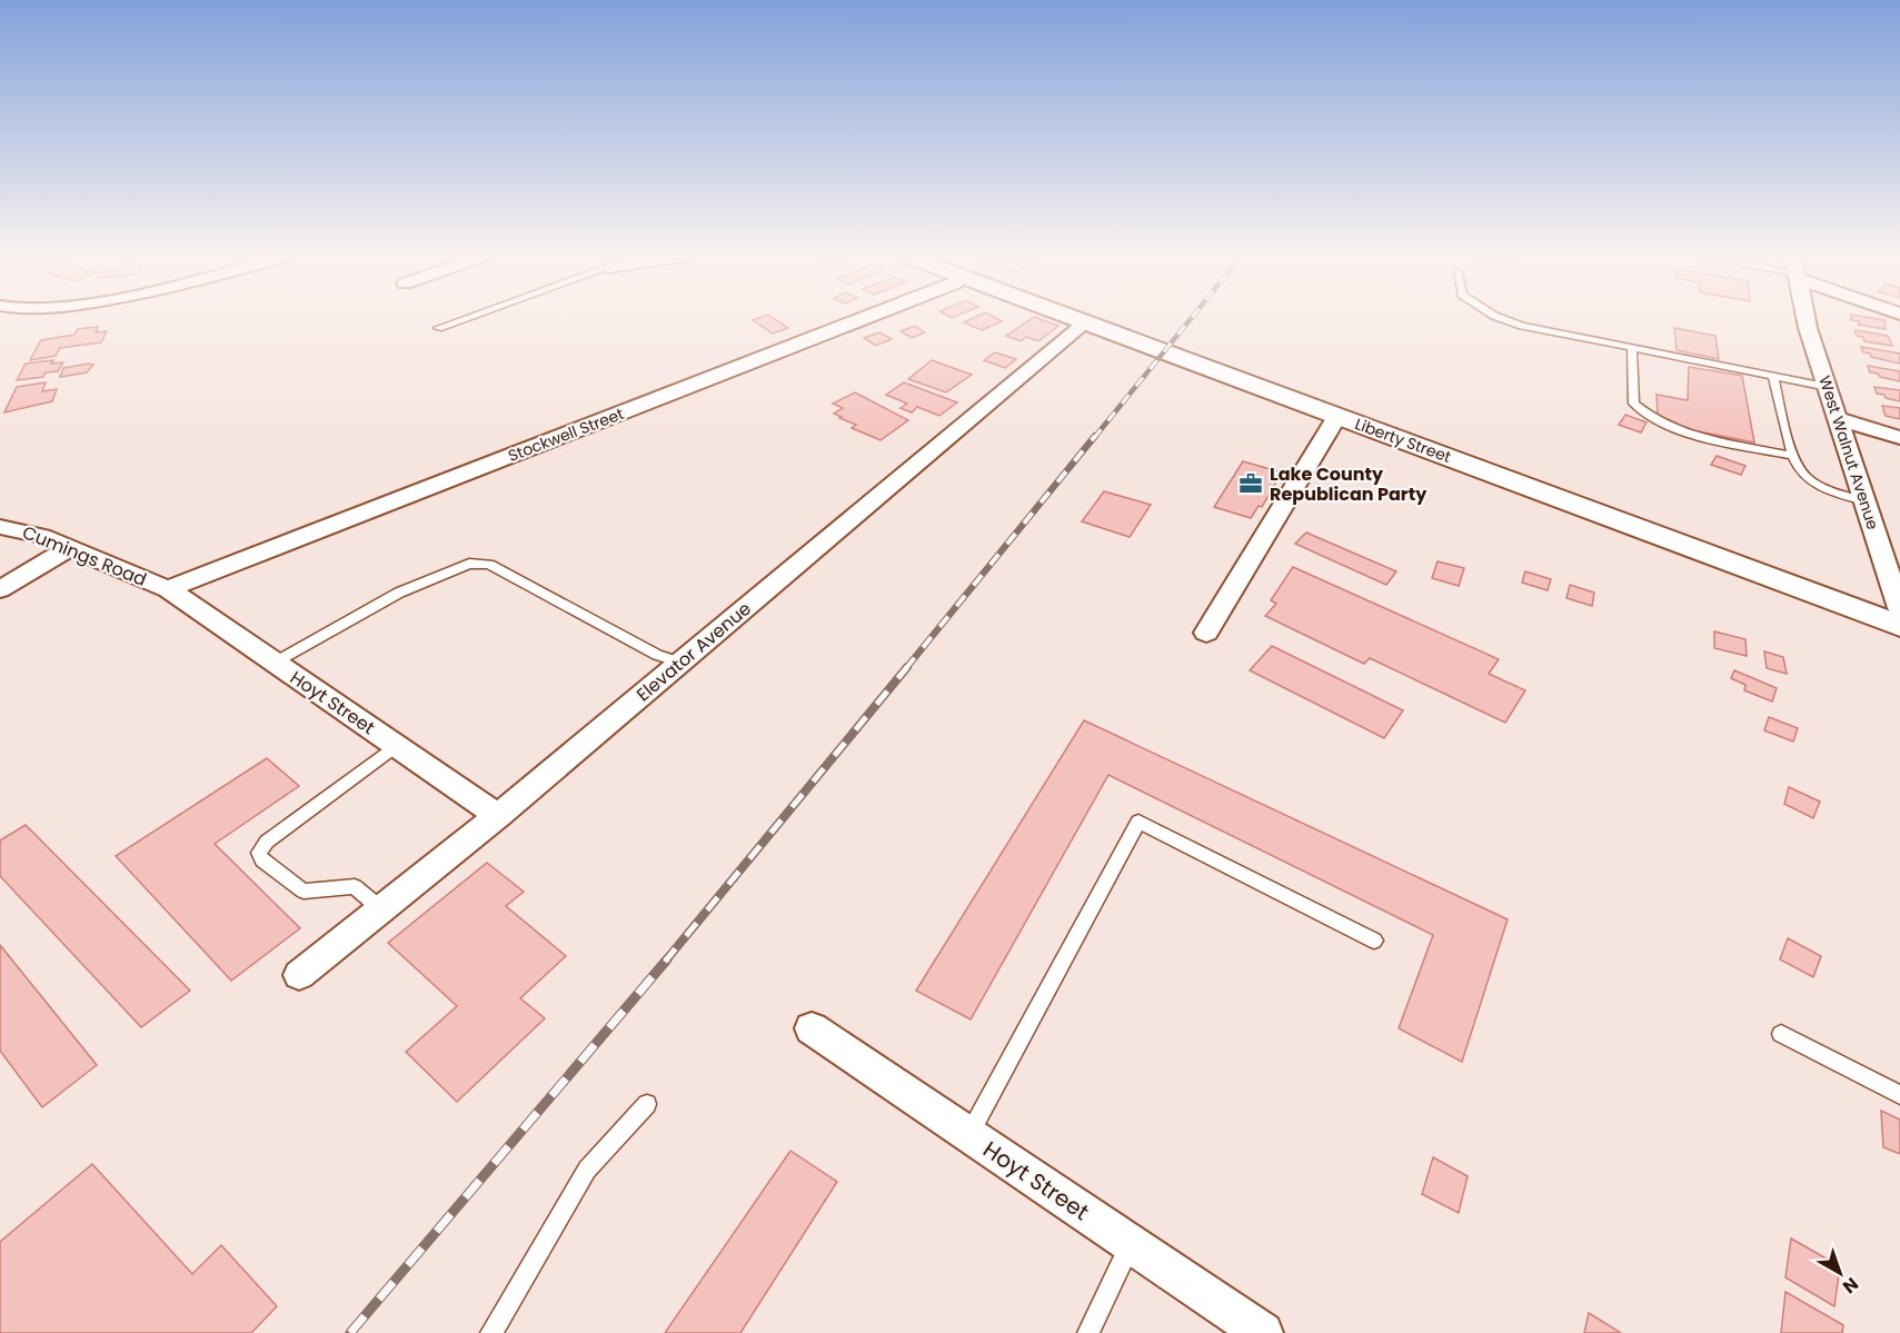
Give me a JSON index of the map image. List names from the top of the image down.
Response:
{
  "streets": {
    "street": [
      "Stockwell Street",
      "Liberty Street",
      "West Walnut Avenue",
      "Cumings Road",
      "Elevator Avenue",
      "Hoyt Street"
    ]
  },
  "crossings": [
    ["Stockwell Street", "Cumings Road"],
    ["Stockwell Street", "Hoyt Street"],
    ["Liberty Street", "Elevator Avenue"],
    ["Cumings Road", "Hoyt Street"],
    ["Elevator Avenue", "Hoyt Street"]
  ],
  "places": {
    "office": ["Lake County Republican Party"]
  },
  "north": "bottom right"
}
